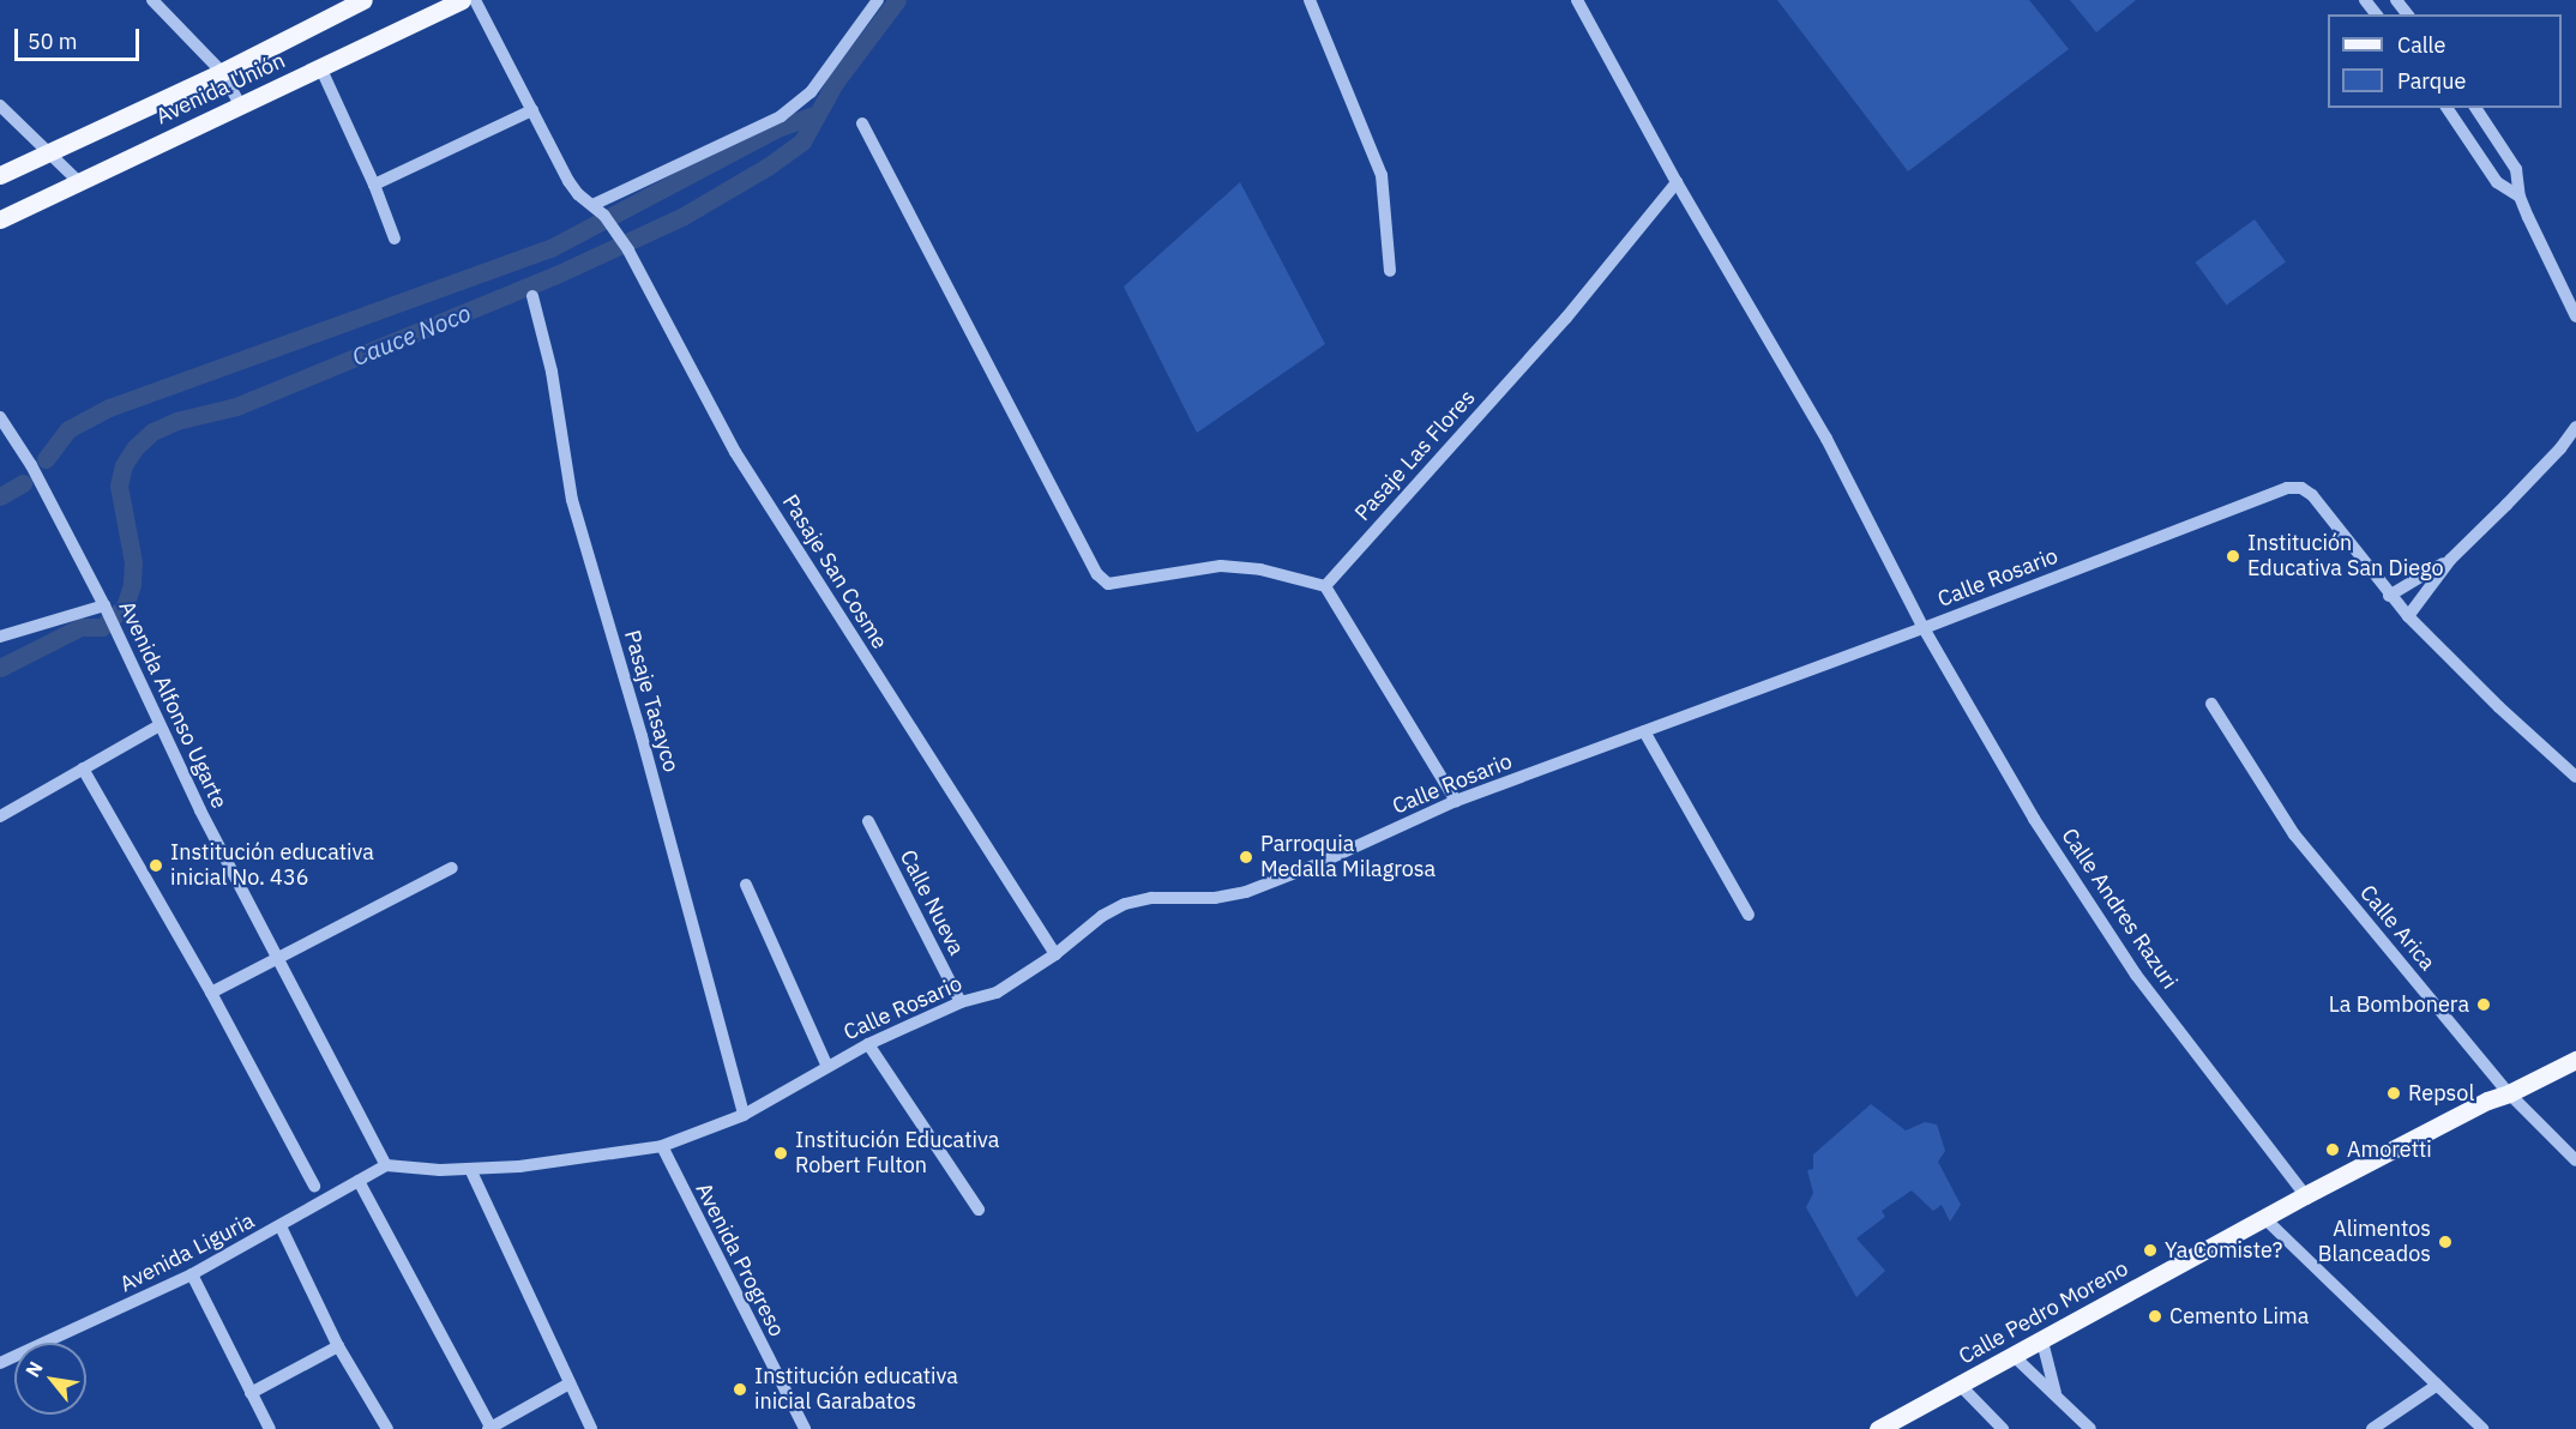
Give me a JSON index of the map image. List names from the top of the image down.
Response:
{
  "streets": {
    "main road": ["Avenida Unión", "Calle Pedro Moreno"],
    "street": [
      "Pasaje Las Flores",
      "Pasaje San Cosme",
      "Calle Rosario",
      "Pasaje Tasayco",
      "Avenida Alfonso Ugarte",
      "Calle Nueva",
      "Calle Andres Razuri",
      "Calle Arica",
      "Avenida Liguria",
      "Avenida Progreso"
    ]
  },
  "crossings": [
    ["Pasaje Las Flores", "Calle Andres Razuri"],
    ["Pasaje San Cosme", "Calle Rosario"],
    ["Calle Rosario", "Pasaje Tasayco"],
    ["Calle Rosario", "Avenida Alfonso Ugarte"],
    ["Calle Rosario", "Calle Nueva"],
    ["Calle Rosario", "Calle Andres Razuri"],
    ["Calle Rosario", "Avenida Liguria"],
    ["Calle Rosario", "Avenida Progreso"],
    ["Avenida Alfonso Ugarte", "Avenida Liguria"],
    ["Calle Andres Razuri", "Calle Pedro Moreno"],
    ["Calle Arica", "Calle Pedro Moreno"]
  ],
  "water": ["Cauce Noco"],
  "places": [
    "Institución Educativa San Diego",
    "Parroquia Medalla Milagrosa",
    "Institución educativa inicial No. 436",
    "La Bombonera",
    "Repsol",
    "Amoretti",
    "Institución Educativa Robert Fulton",
    "Alimentos Blanceados",
    "Ya Comiste?",
    "Cemento Lima",
    "Institución educativa inicial Garabatos"
  ],
  "legend": ["Calle", "Parque"],
  "scale_bar": "50 m",
  "north": "top left"
}
